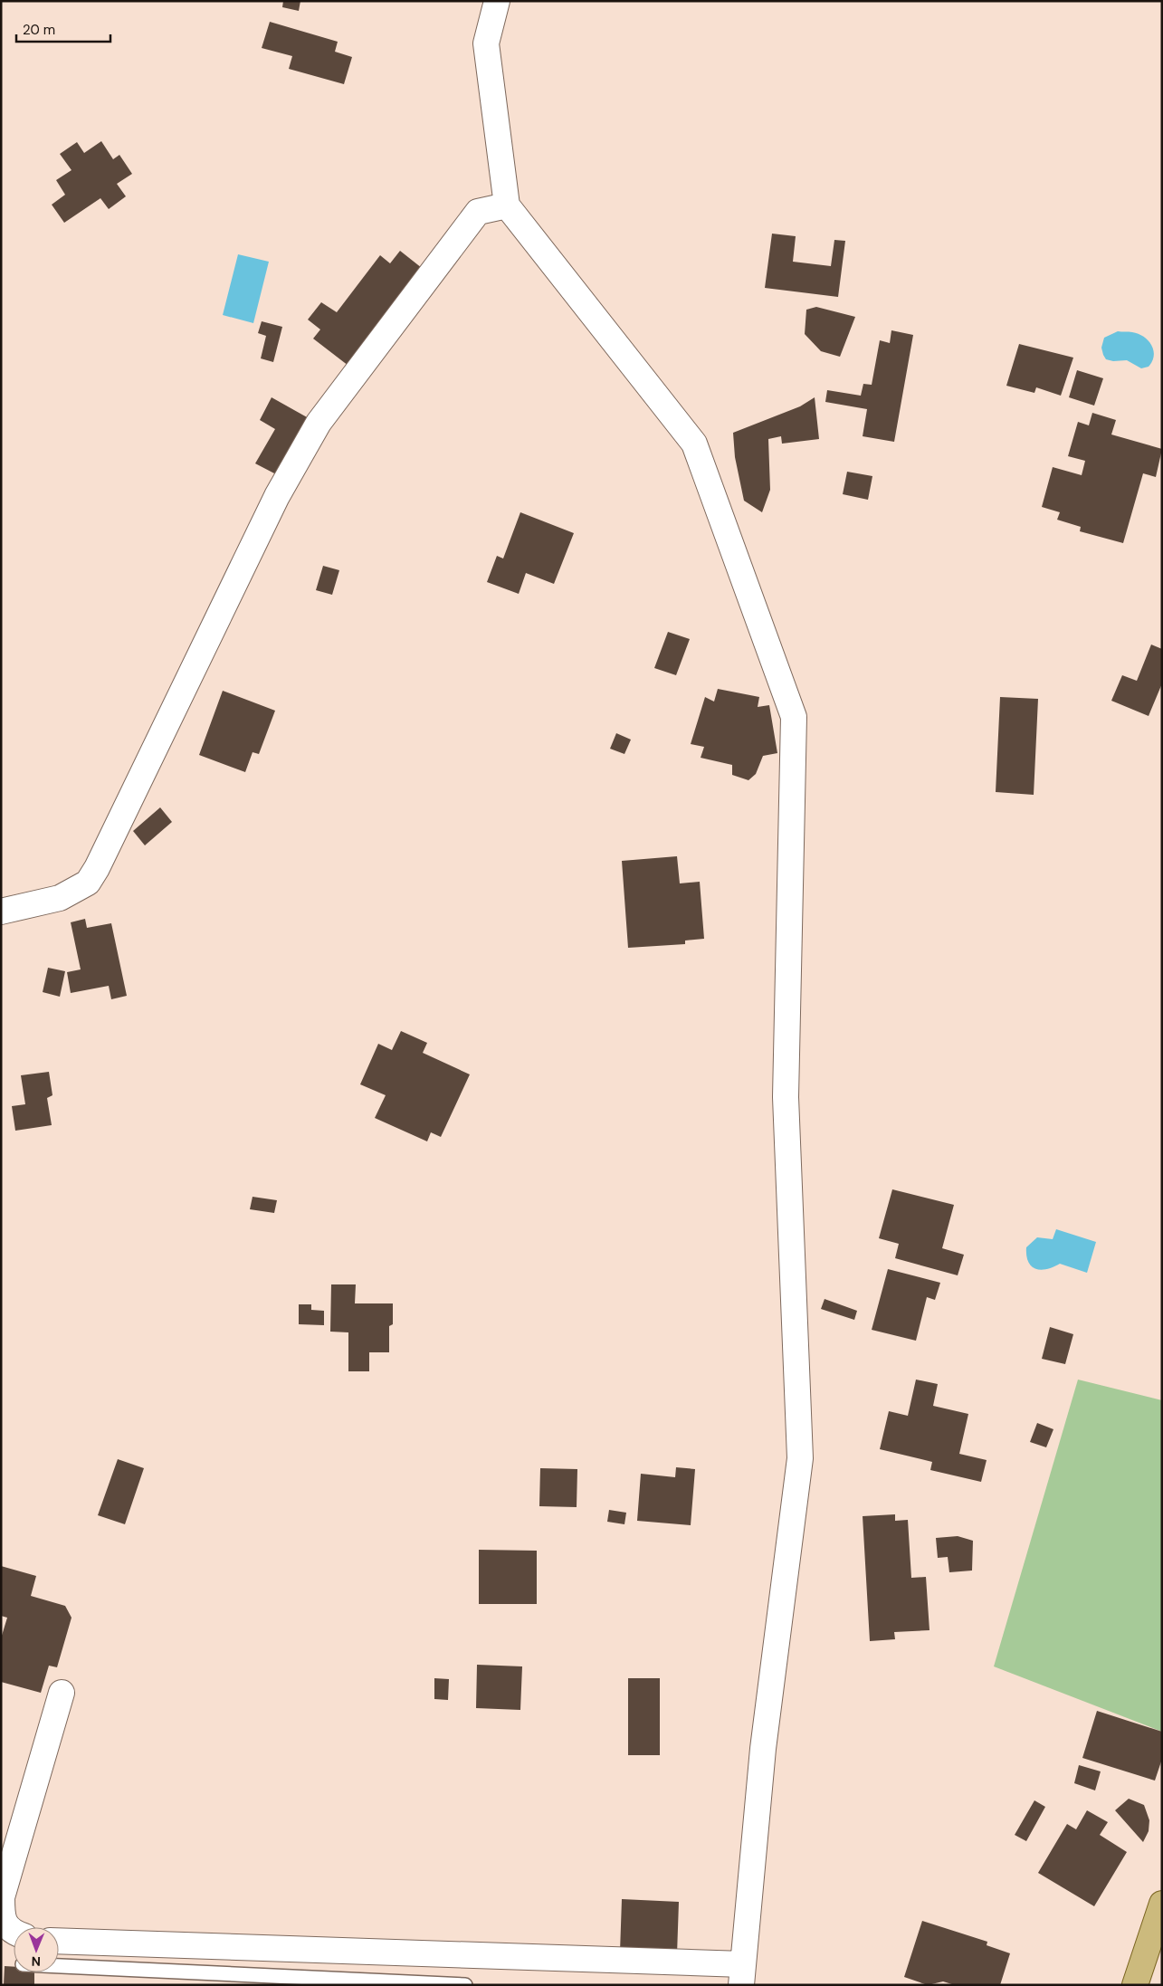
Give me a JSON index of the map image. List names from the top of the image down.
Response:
{
  "scale_bar": "20 m",
  "north": "bottom"
}
